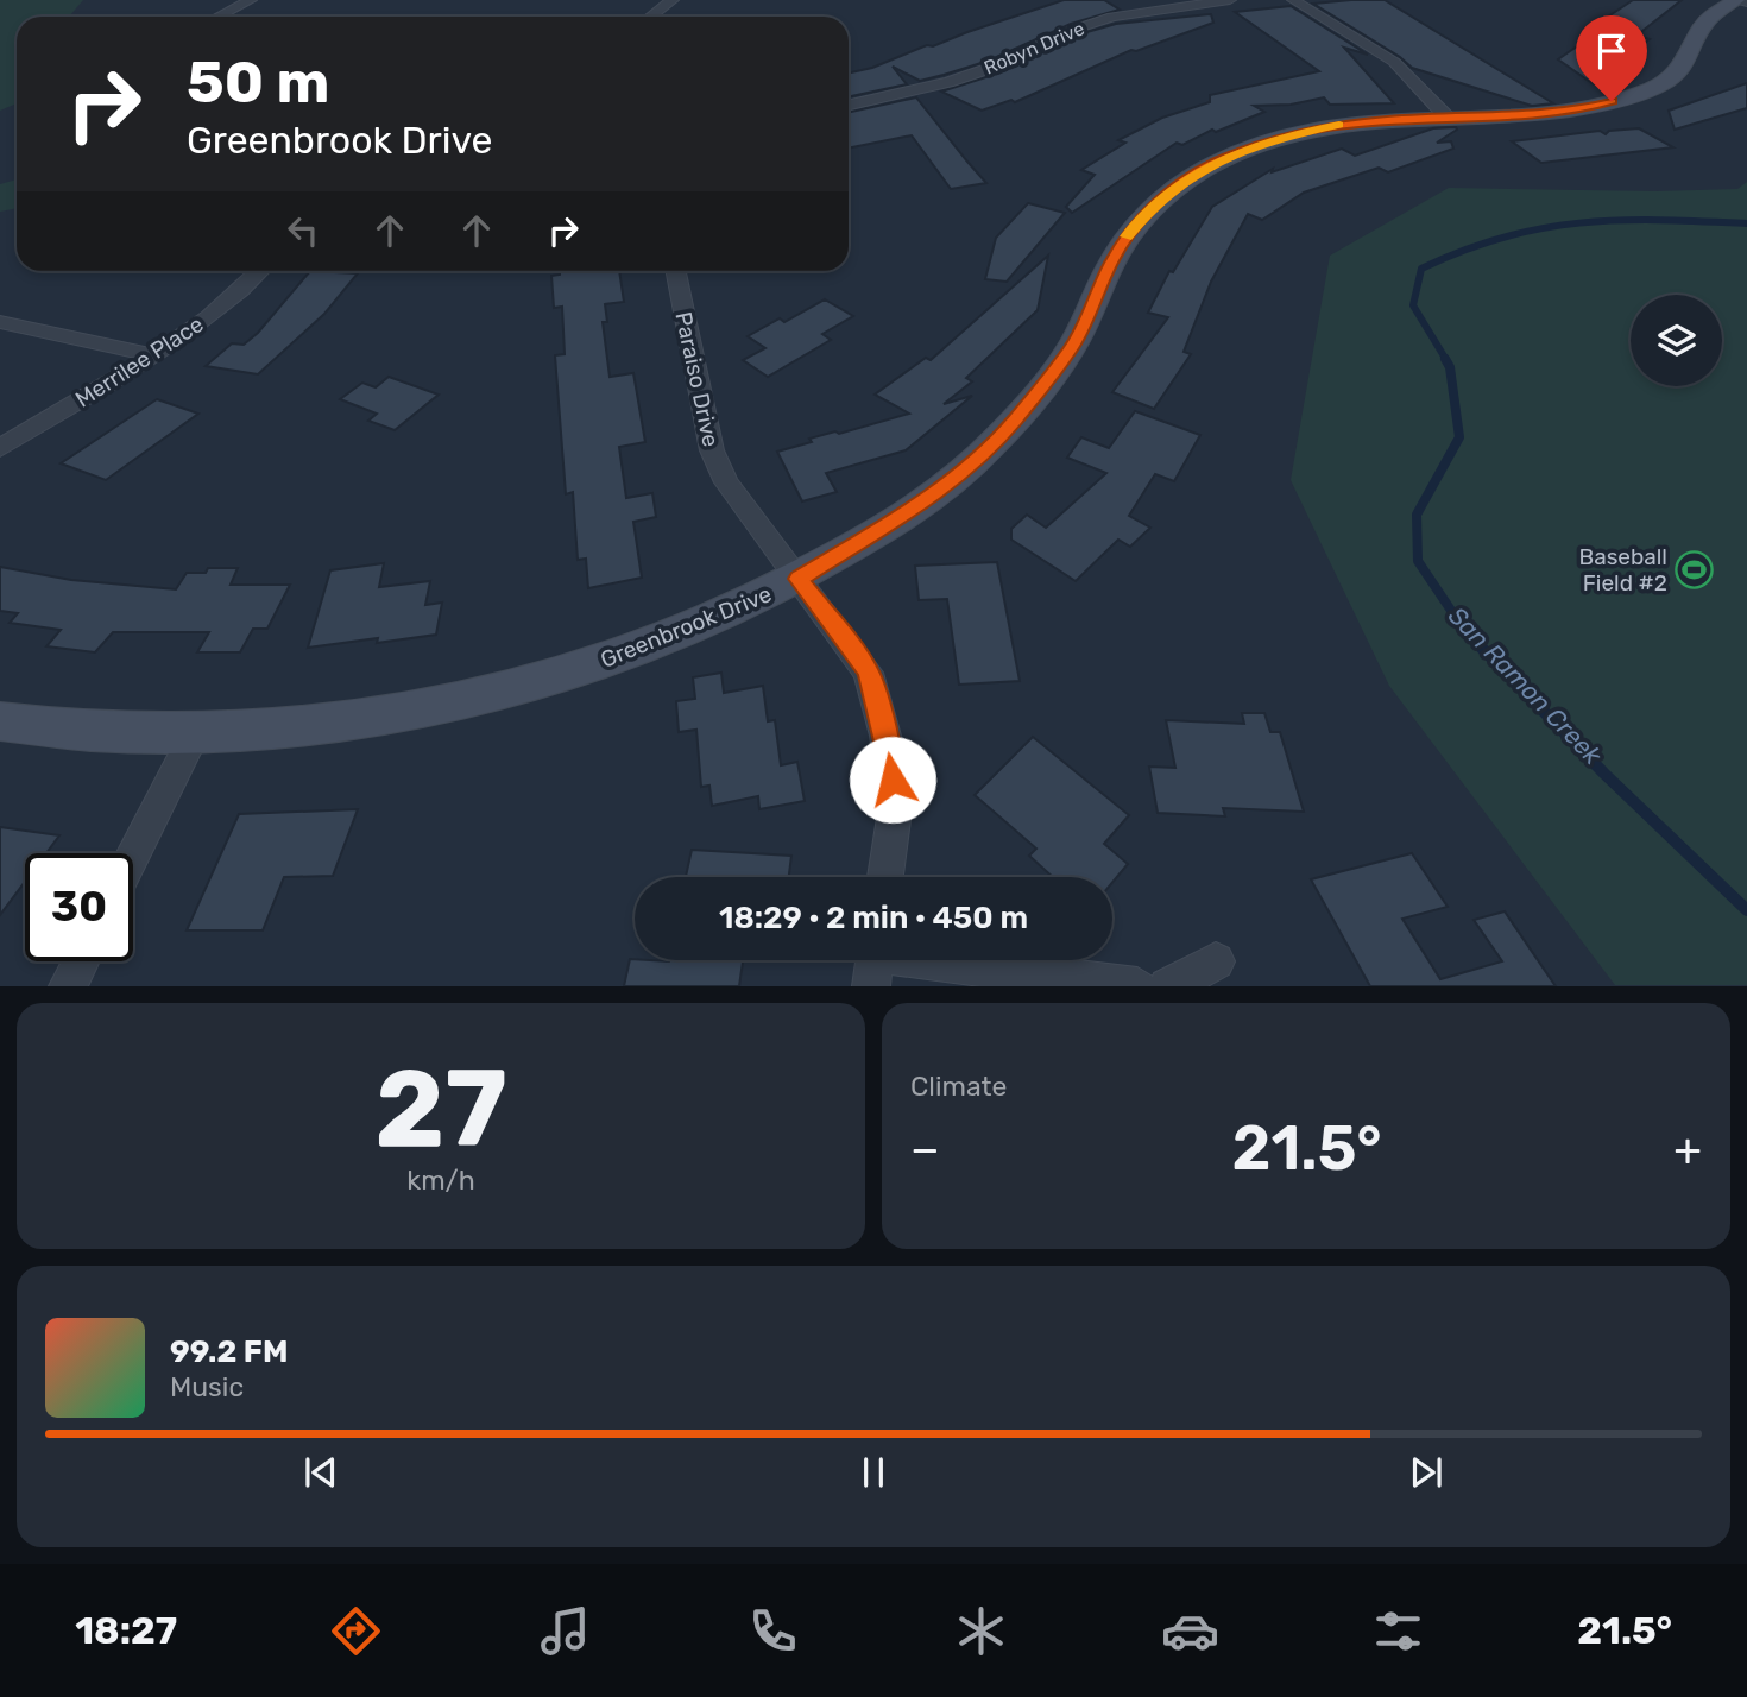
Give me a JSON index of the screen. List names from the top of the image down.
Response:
{
  "streets": {
    "street": [
      "Robyn Drive",
      "Merrilee Place",
      "Paraiso Drive",
      "Greenbrook Drive"
    ]
  },
  "crossings": [
    ["Paraiso Drive", "Greenbrook Drive"]
  ],
  "water": ["San Ramon Creek"],
  "places": {
    "sports": ["Baseball Field #2"]
  },
  "page": {
    "turn": ["50 m", "Greenbrook Drive"],
    "limit": "30",
    "trip": "18:29 · 2 min · 450 m",
    "tile": [
      ["27", "km/h"],
      "Climate"
    ],
    "heat": ["−", "21.5°", "+"],
    "song": ["99.2 FM", "Music"],
    "tabs": ["18:27", "21.5°"]
  }
}
